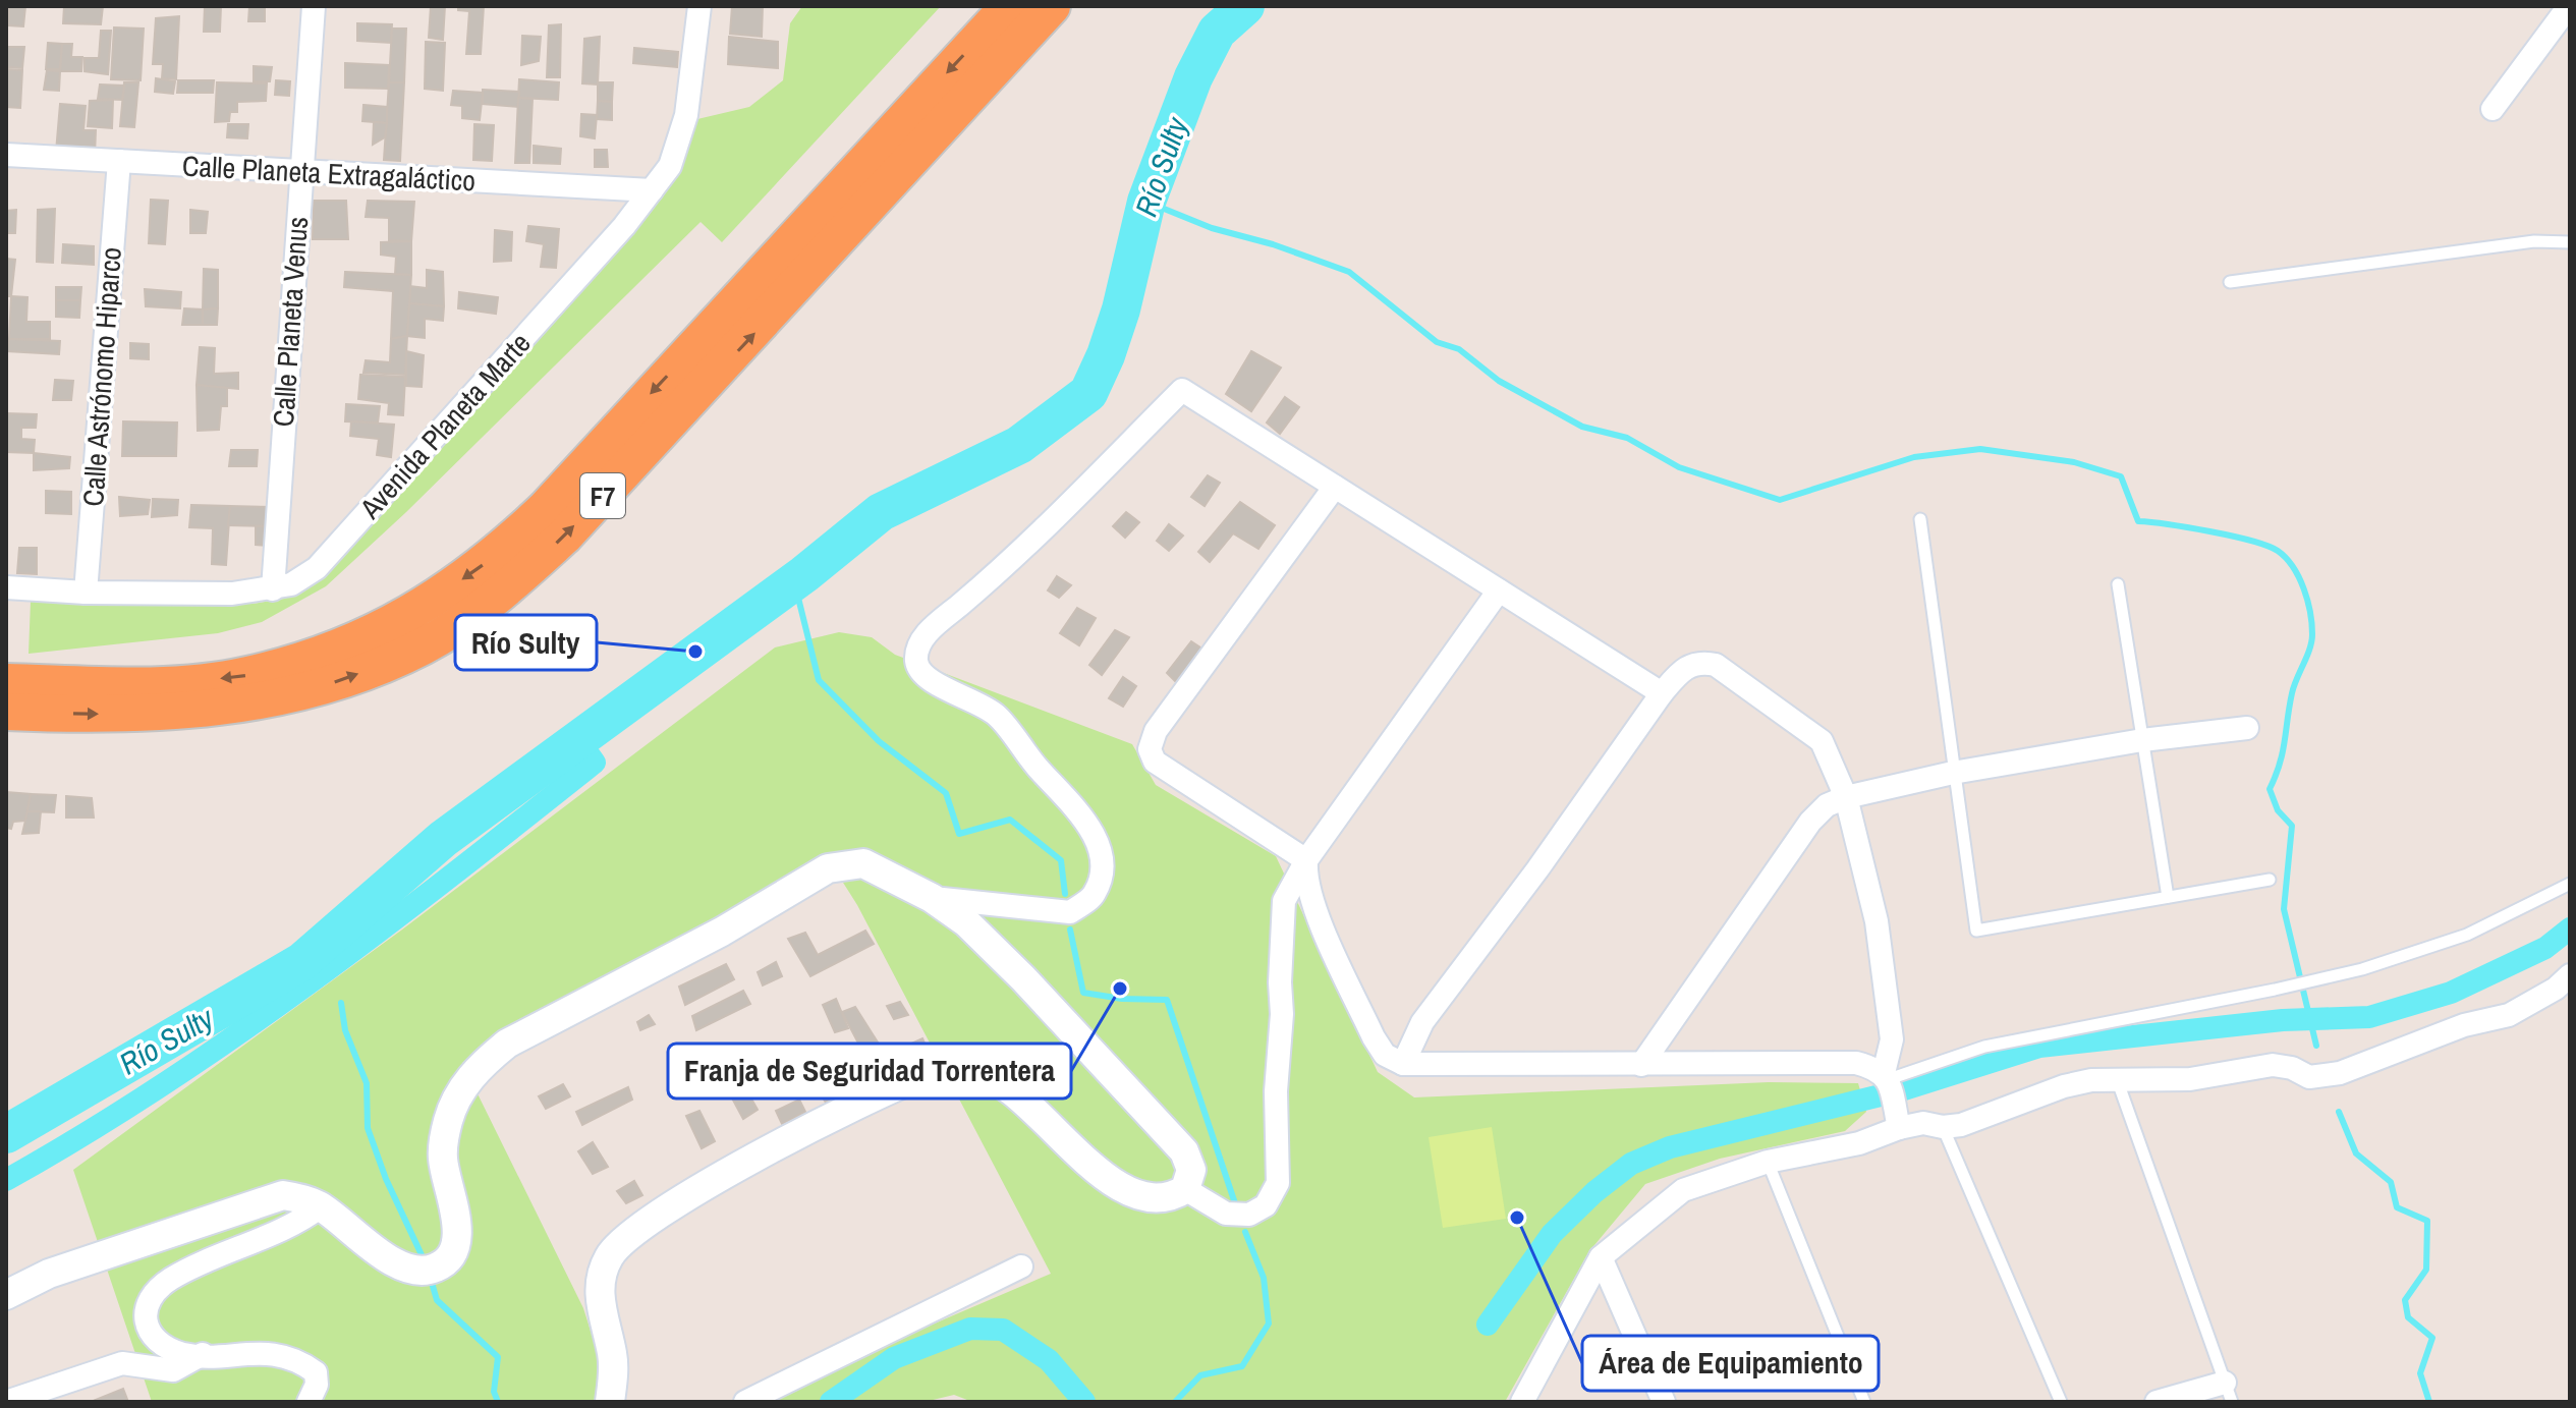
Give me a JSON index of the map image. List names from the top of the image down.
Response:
{
  "streets": {
    "highway": ["F7"],
    "street": [
      "Calle Planeta Extragaláctico",
      "Calle Planeta Venus",
      "Calle Astrónomo Hiparco",
      "Avenida Planeta Marte"
    ]
  },
  "crossings": [
    ["Calle Planeta Extragaláctico", "Calle Planeta Venus"],
    ["Calle Planeta Extragaláctico", "Calle Astrónomo Hiparco"],
    ["Calle Planeta Extragaláctico", "Avenida Planeta Marte"],
    ["Calle Planeta Venus", "Avenida Planeta Marte"],
    ["Calle Astrónomo Hiparco", "Avenida Planeta Marte"]
  ],
  "water": ["Río Sulty"],
  "places": ["Río Sulty", "Franja de Seguridad Torrentera", "Área de Equipamiento"]
}
